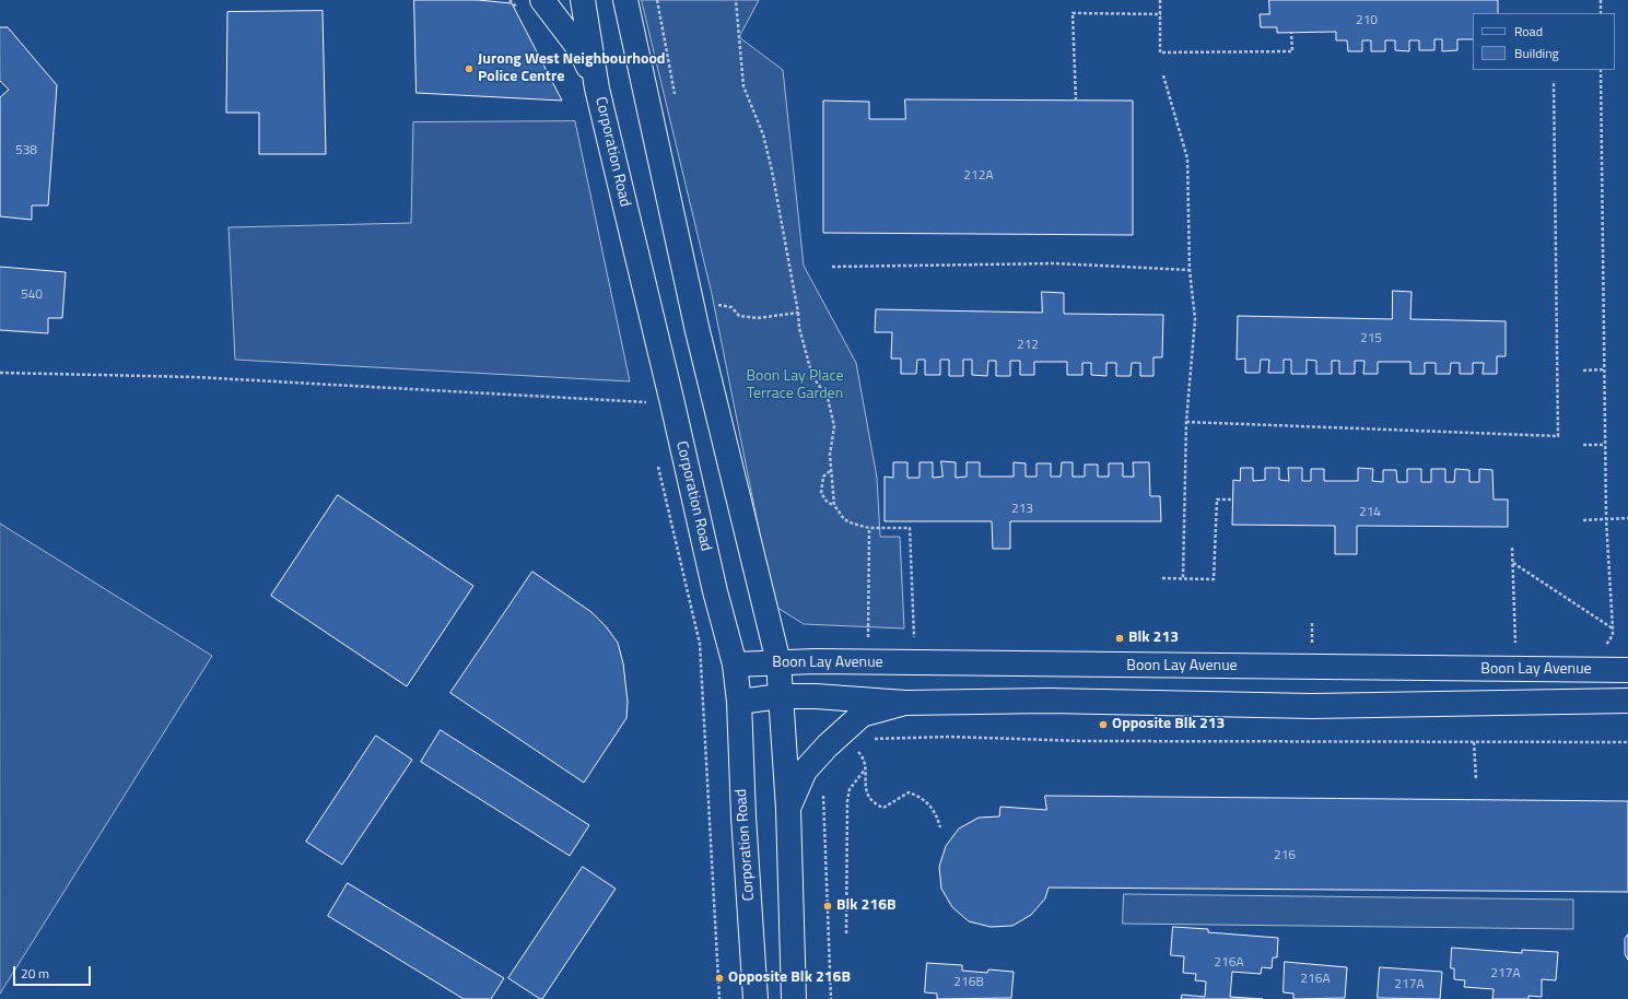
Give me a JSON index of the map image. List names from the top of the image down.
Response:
{
  "streets": {
    "main road": ["Corporation Road", "Boon Lay Avenue"]
  },
  "crossings": [
    ["Corporation Road", "Boon Lay Avenue"]
  ],
  "parks": ["Boon Lay Place Terrace Garden"],
  "places": [
    "Jurong West Neighbourhood Police Centre",
    "Blk 213",
    "Opposite Blk 213",
    "Blk 216B",
    "Opposite Blk 216B"
  ],
  "house_numbers": [
    "210",
    "538",
    "212A",
    "540",
    "215",
    "212",
    "213",
    "214",
    "216",
    "216A",
    "217A",
    "216A",
    "216B",
    "217A"
  ],
  "legend": ["Road", "Building"],
  "scale_bar": "20 m"
}
